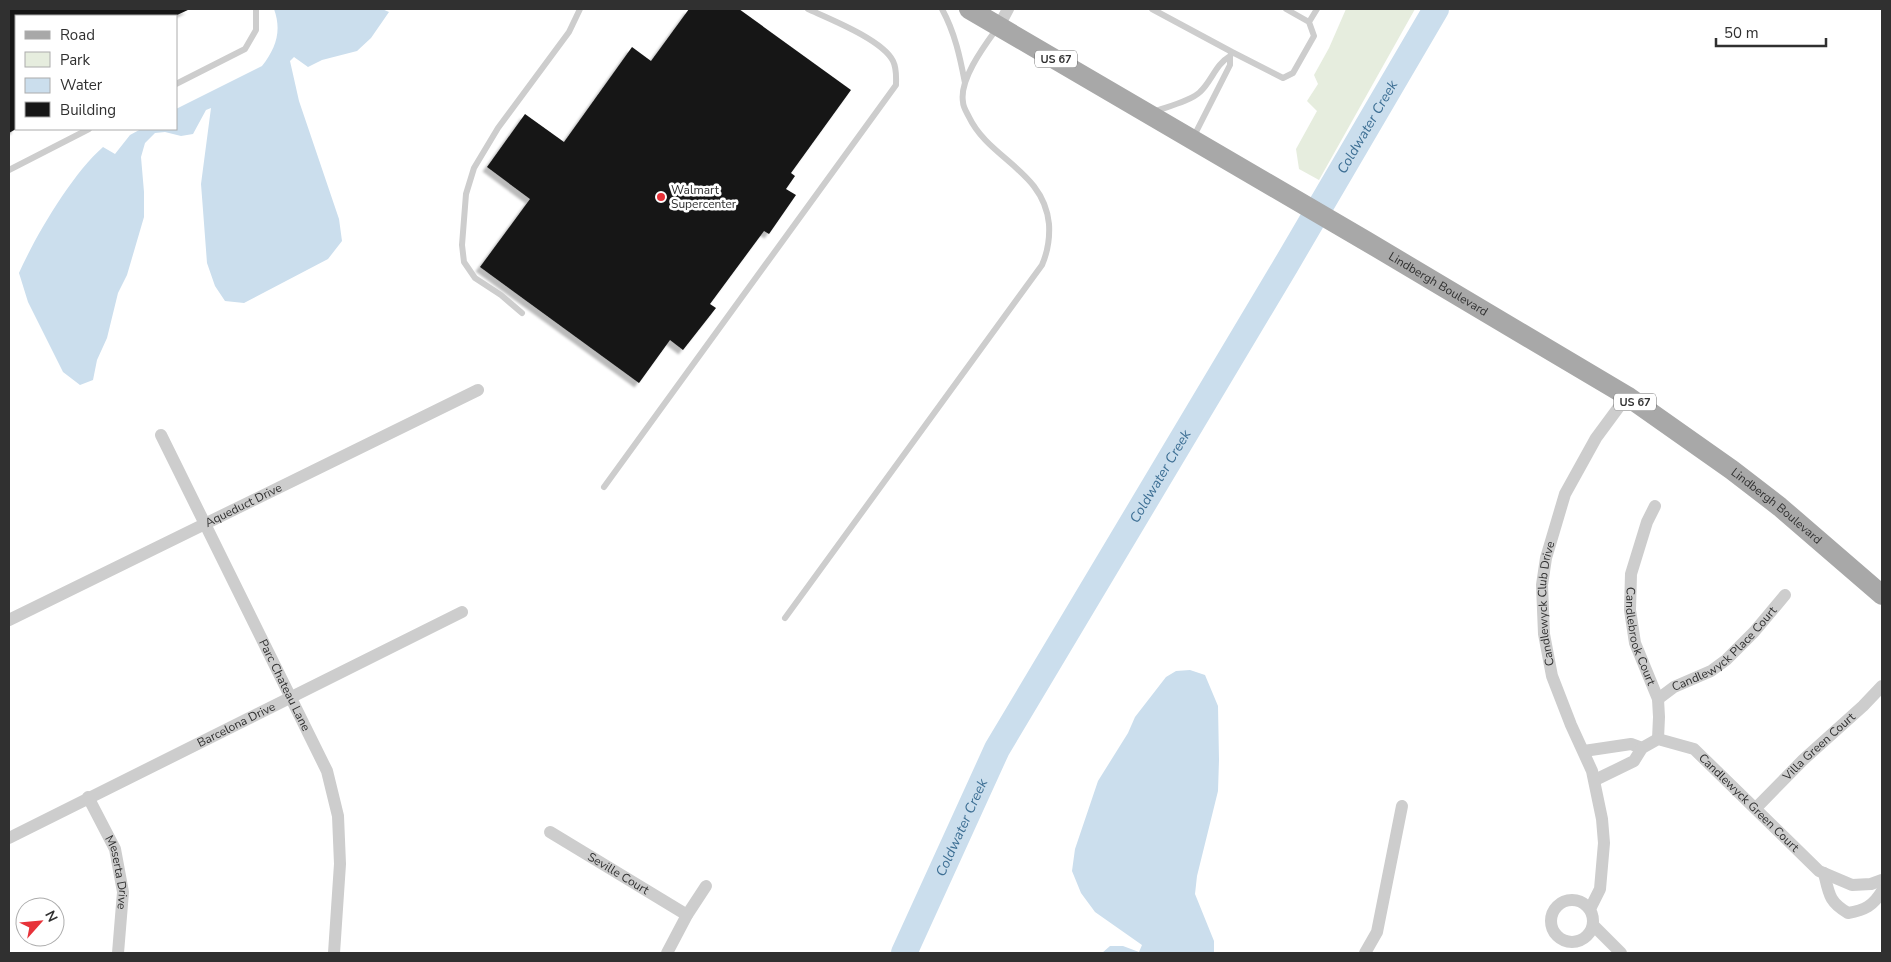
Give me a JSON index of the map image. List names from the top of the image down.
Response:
{
  "streets": {
    "main road": ["US 67", "Lindbergh Boulevard"],
    "street": [
      "Aqueduct Drive",
      "Candlewyck Club Drive",
      "Candlebrook Court",
      "Candlewyck Place Court",
      "Parc Chateau Lane",
      "Barcelona Drive",
      "Villa Green Court",
      "Candlewyck Green Court",
      "Meserta Drive",
      "Seville Court"
    ]
  },
  "crossings": [
    ["Lindbergh Boulevard", "Candlewyck Club Drive"],
    ["Aqueduct Drive", "Parc Chateau Lane"],
    ["Candlebrook Court", "Candlewyck Place Court"],
    ["Candlebrook Court", "Candlewyck Green Court"],
    ["Parc Chateau Lane", "Barcelona Drive"],
    ["Barcelona Drive", "Meserta Drive"],
    ["Villa Green Court", "Candlewyck Green Court"]
  ],
  "water": ["Coldwater Creek"],
  "places": ["Walmart Supercenter"],
  "legend": [
    "Road",
    "Park",
    "Water",
    "Building"
  ],
  "scale_bar": "50 m",
  "north": "top right"
}
